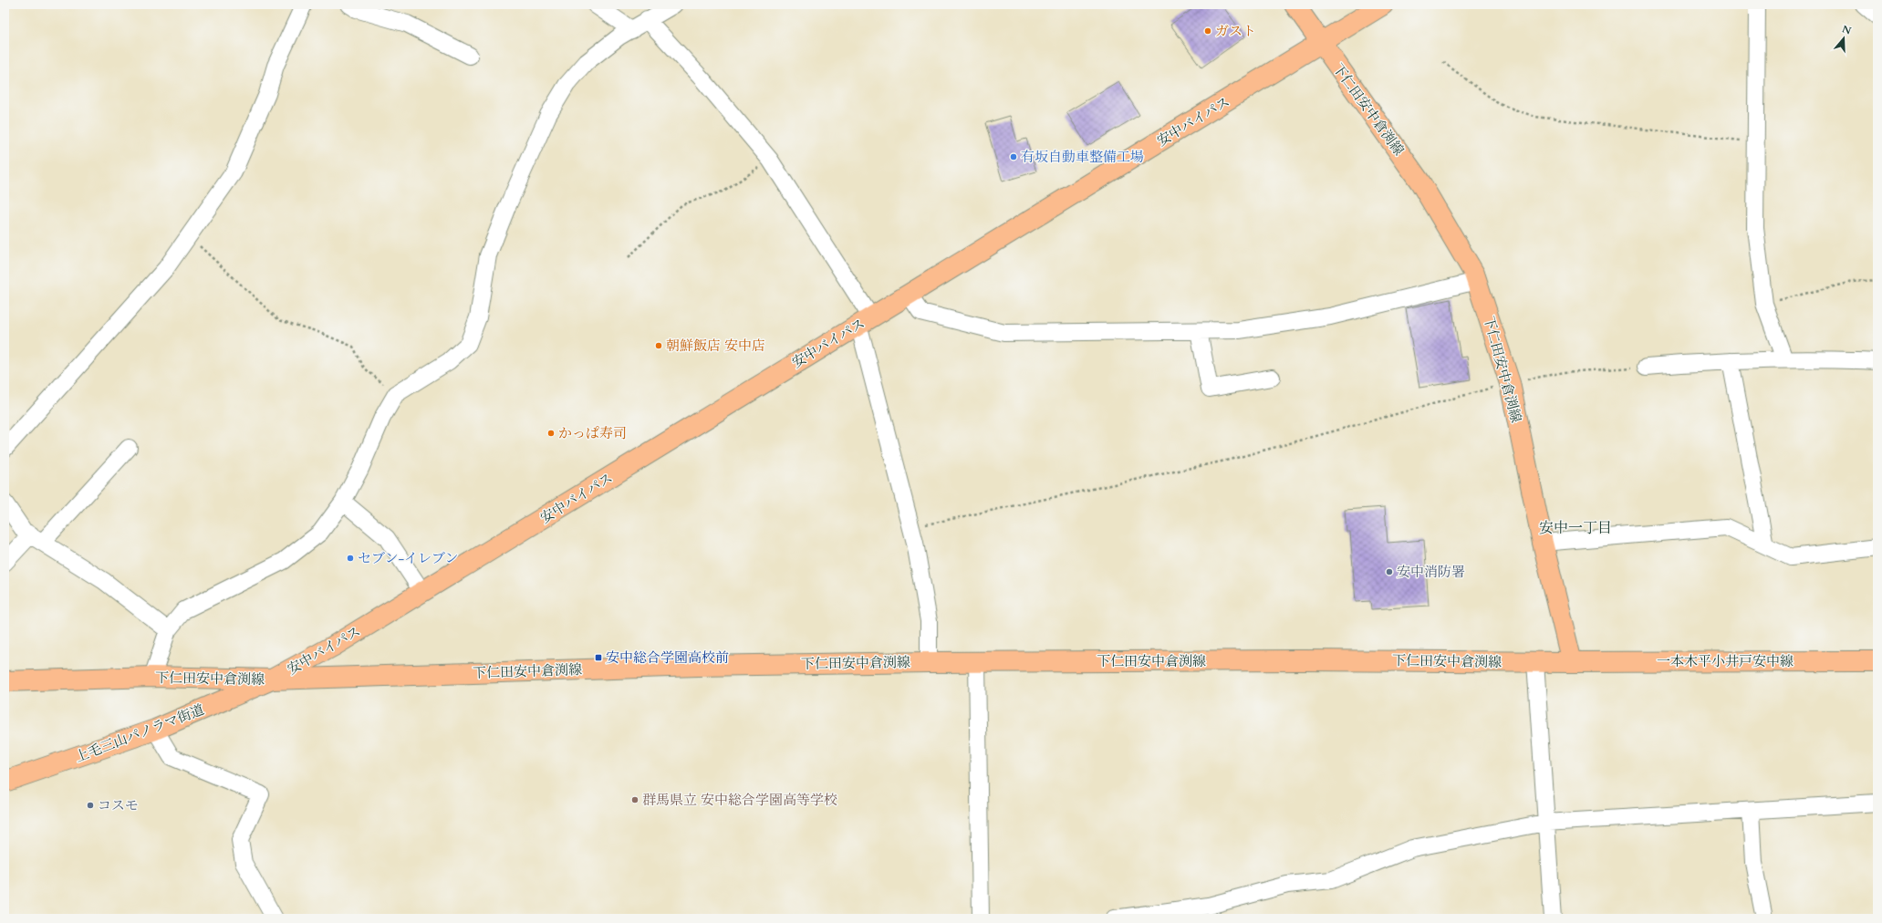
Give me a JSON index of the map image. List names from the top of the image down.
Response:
{
  "streets": {
    "main road": [
      "下仁田安中倉渕線",
      "安中バイパス",
      "一本木平小井戸安中線",
      "上毛三山パノラマ街道"
    ]
  },
  "crossings": [
    ["下仁田安中倉渕線", "安中バイパス"],
    ["下仁田安中倉渕線", "一本木平小井戸安中線"],
    ["下仁田安中倉渕線", "上毛三山パノラマ街道"],
    ["安中バイパス", "上毛三山パノラマ街道"]
  ],
  "districts": ["安中一丁目"],
  "places": {
    "other": [
      "ガスト",
      "有坂自動車整備工場",
      "朝鮮飯店 安中店",
      "かっぱ寿司",
      "セブン-イレブン",
      "安中消防署",
      "群馬県立 安中総合学園高等学校",
      "コスモ"
    ],
    "transit": ["安中総合学園高校前"]
  },
  "north": "top"
}
